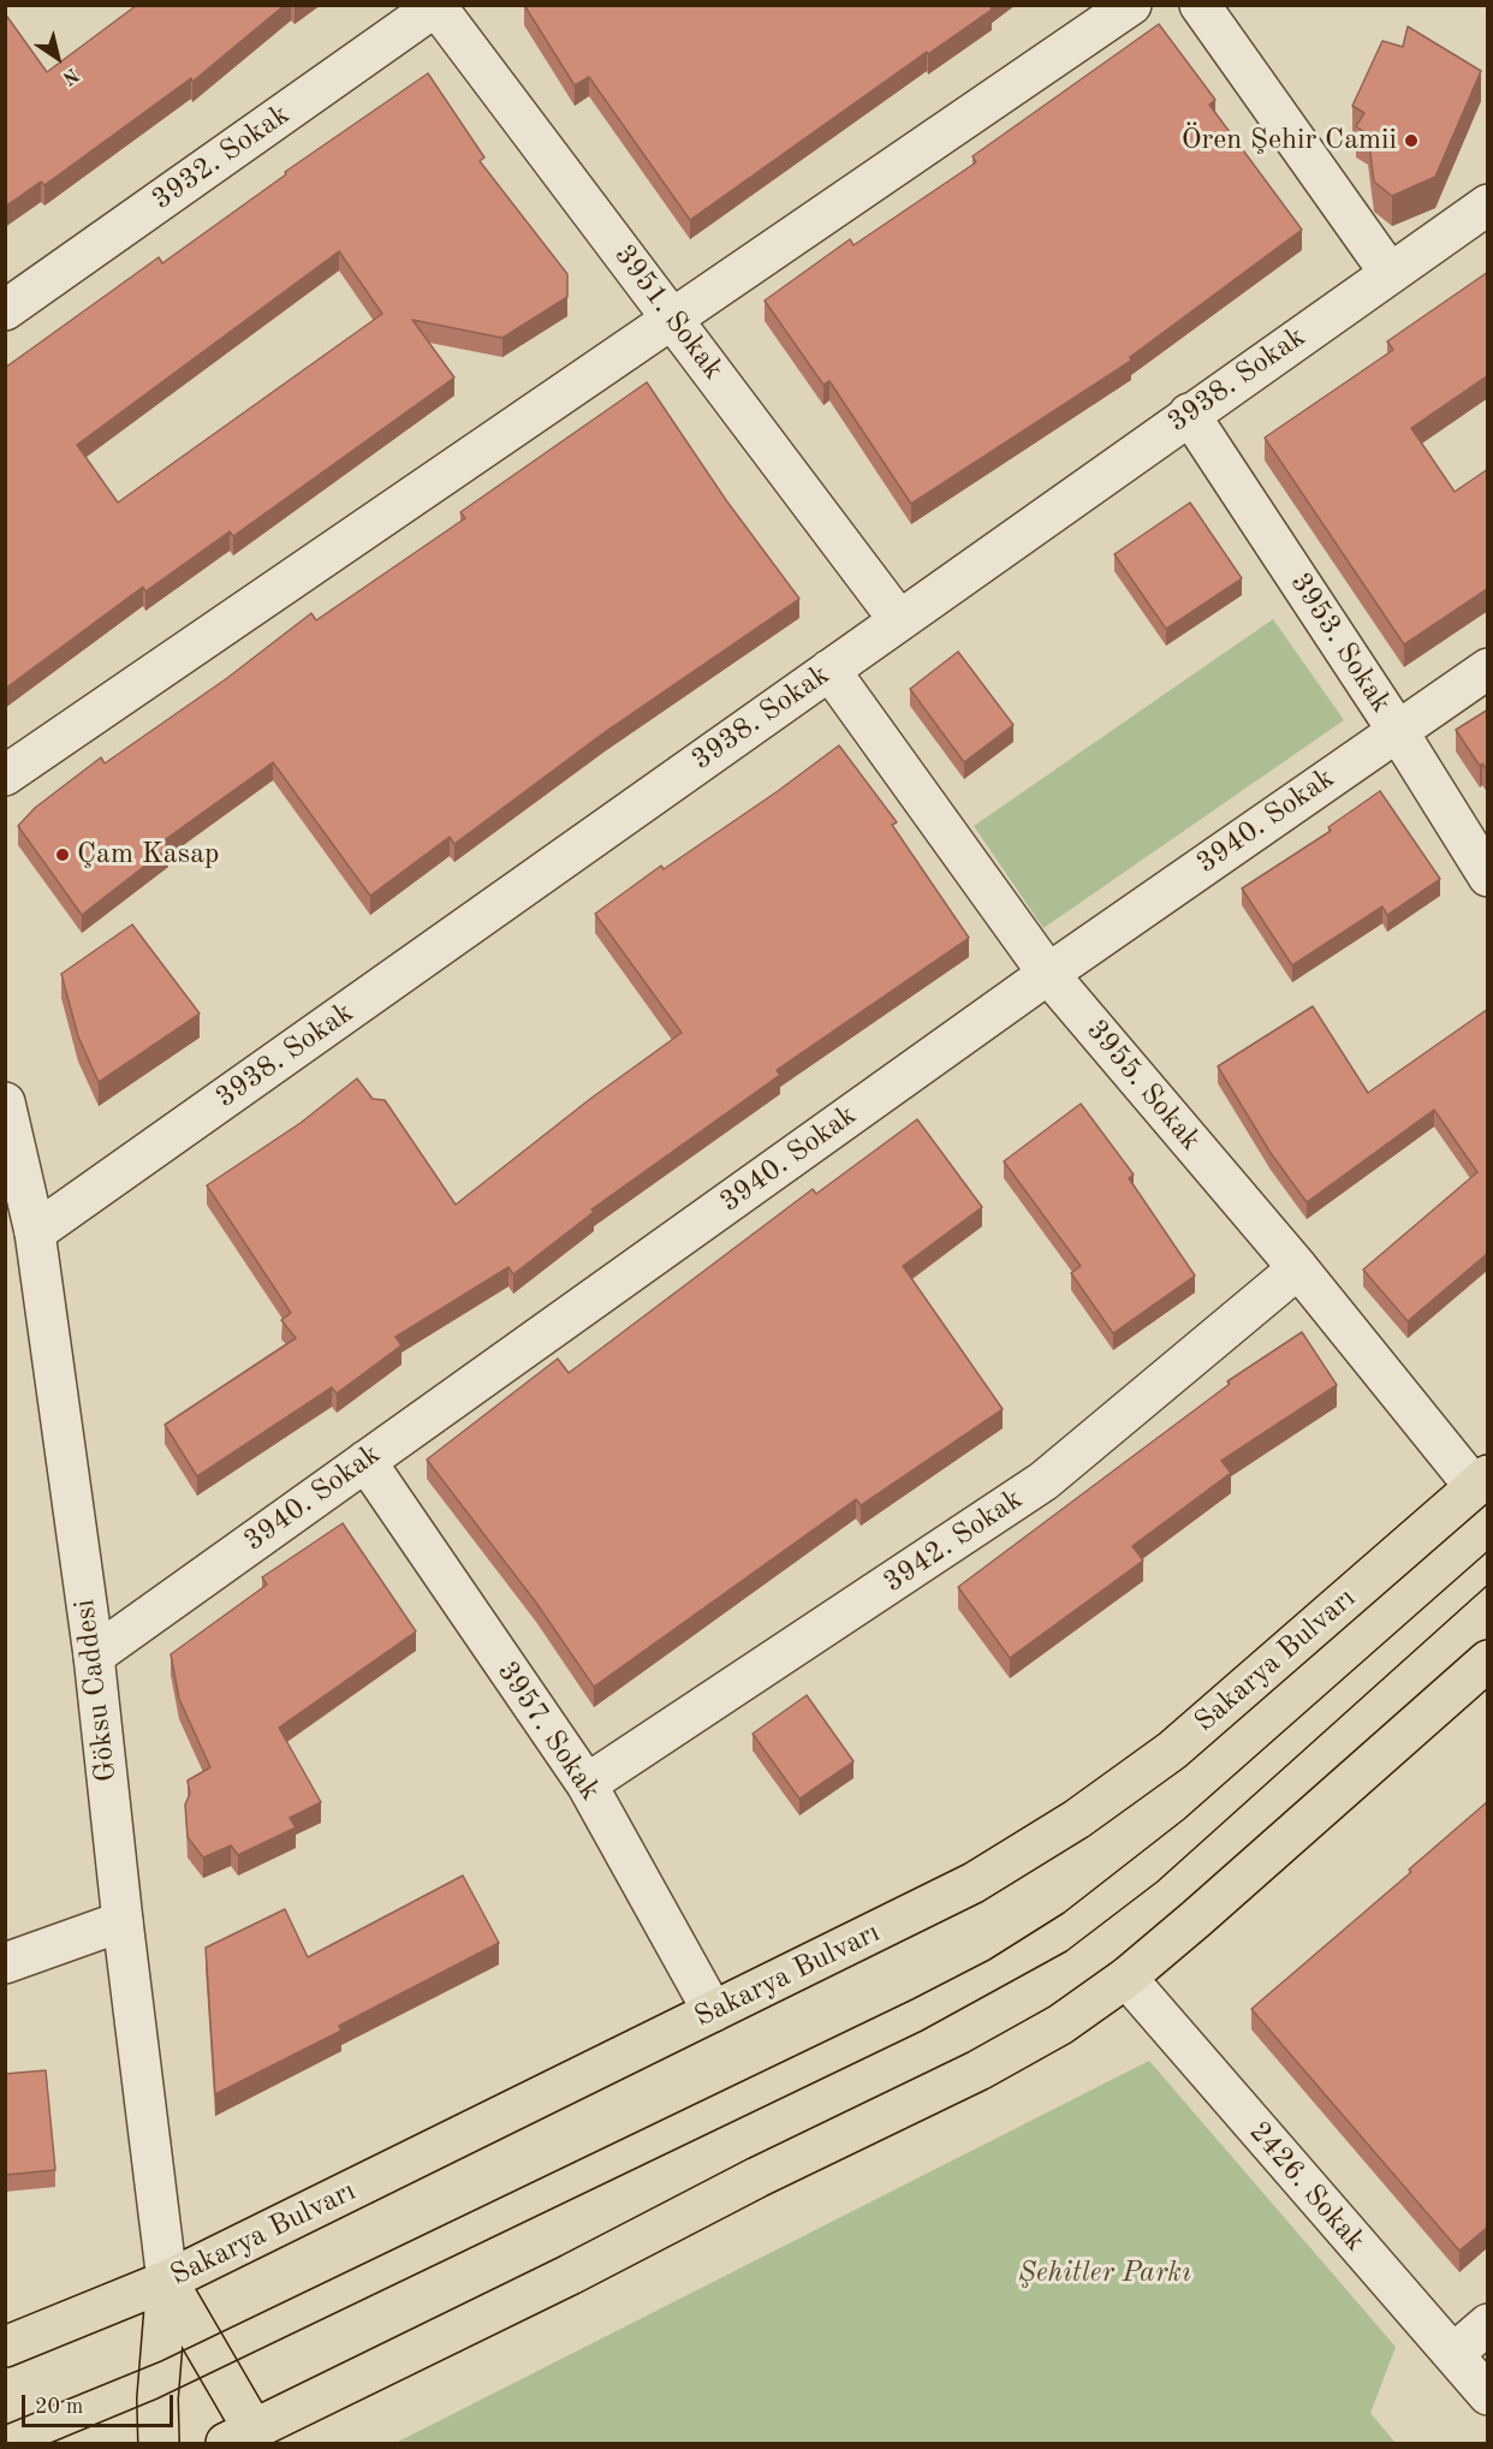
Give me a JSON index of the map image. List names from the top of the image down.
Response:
{
  "streets": {
    "main road": ["Sakarya Bulvarı"],
    "street": [
      "3932. Sokak",
      "3951. Sokak",
      "3938. Sokak",
      "3953. Sokak",
      "3940. Sokak",
      "3955. Sokak",
      "3942. Sokak",
      "Göksu Caddesi",
      "3957. Sokak",
      "2426. Sokak"
    ]
  },
  "crossings": [
    ["3932. Sokak", "3951. Sokak"],
    ["3951. Sokak", "3938. Sokak"],
    ["3938. Sokak", "3953. Sokak"],
    ["3938. Sokak", "3955. Sokak"],
    ["3938. Sokak", "Göksu Caddesi"],
    ["3953. Sokak", "3940. Sokak"],
    ["3940. Sokak", "3955. Sokak"],
    ["3940. Sokak", "Göksu Caddesi"],
    ["3940. Sokak", "3957. Sokak"],
    ["3955. Sokak", "3942. Sokak"],
    ["3955. Sokak", "Sakarya Bulvarı"],
    ["3942. Sokak", "3957. Sokak"],
    ["Sakarya Bulvarı", "Göksu Caddesi"],
    ["Sakarya Bulvarı", "3957. Sokak"]
  ],
  "parks": ["Şehitler Parkı"],
  "places": ["Ören Şehir Camii", "Çam Kasap"],
  "scale_bar": "20 m",
  "north": "bottom right"
}
